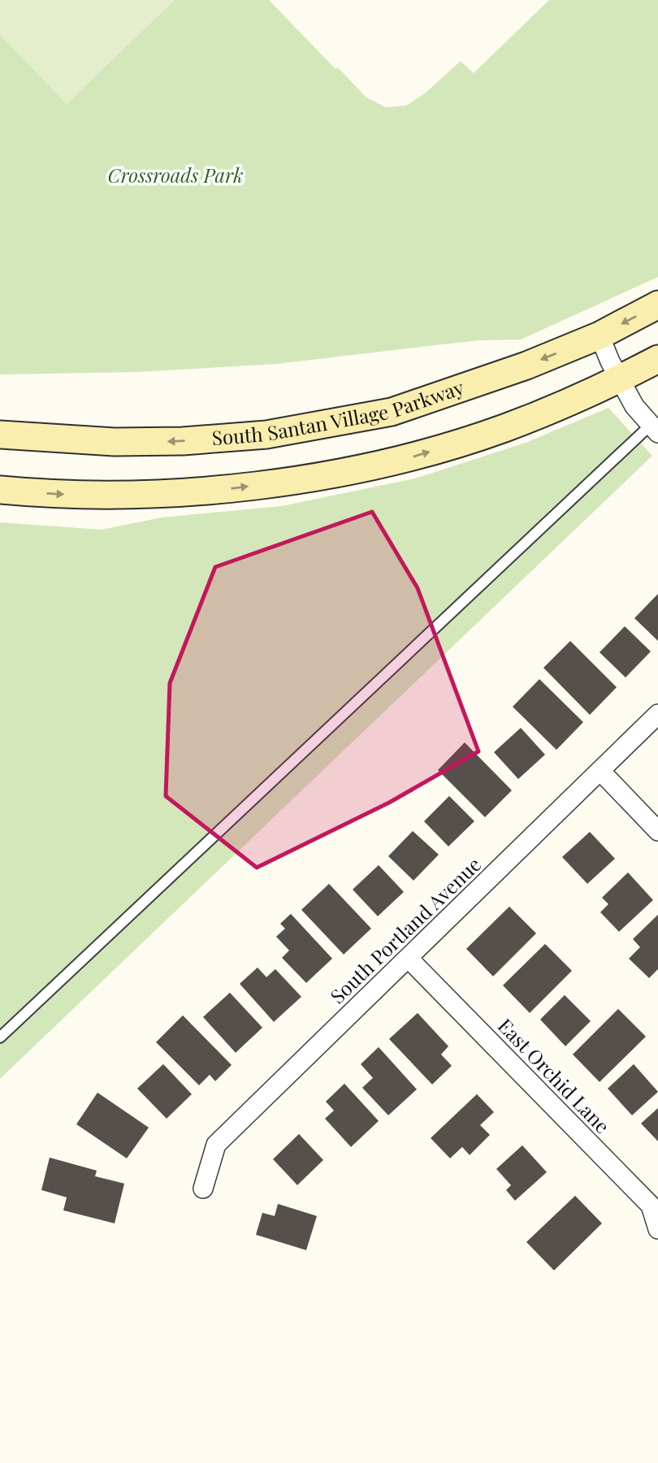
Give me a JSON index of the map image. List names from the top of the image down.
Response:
{
  "streets": {
    "main road": ["South Santan Village Parkway"],
    "street": ["South Portland Avenue", "East Orchid Lane"]
  },
  "crossings": [
    ["South Portland Avenue", "East Orchid Lane"]
  ],
  "parks": ["Crossroads Park"]
}
